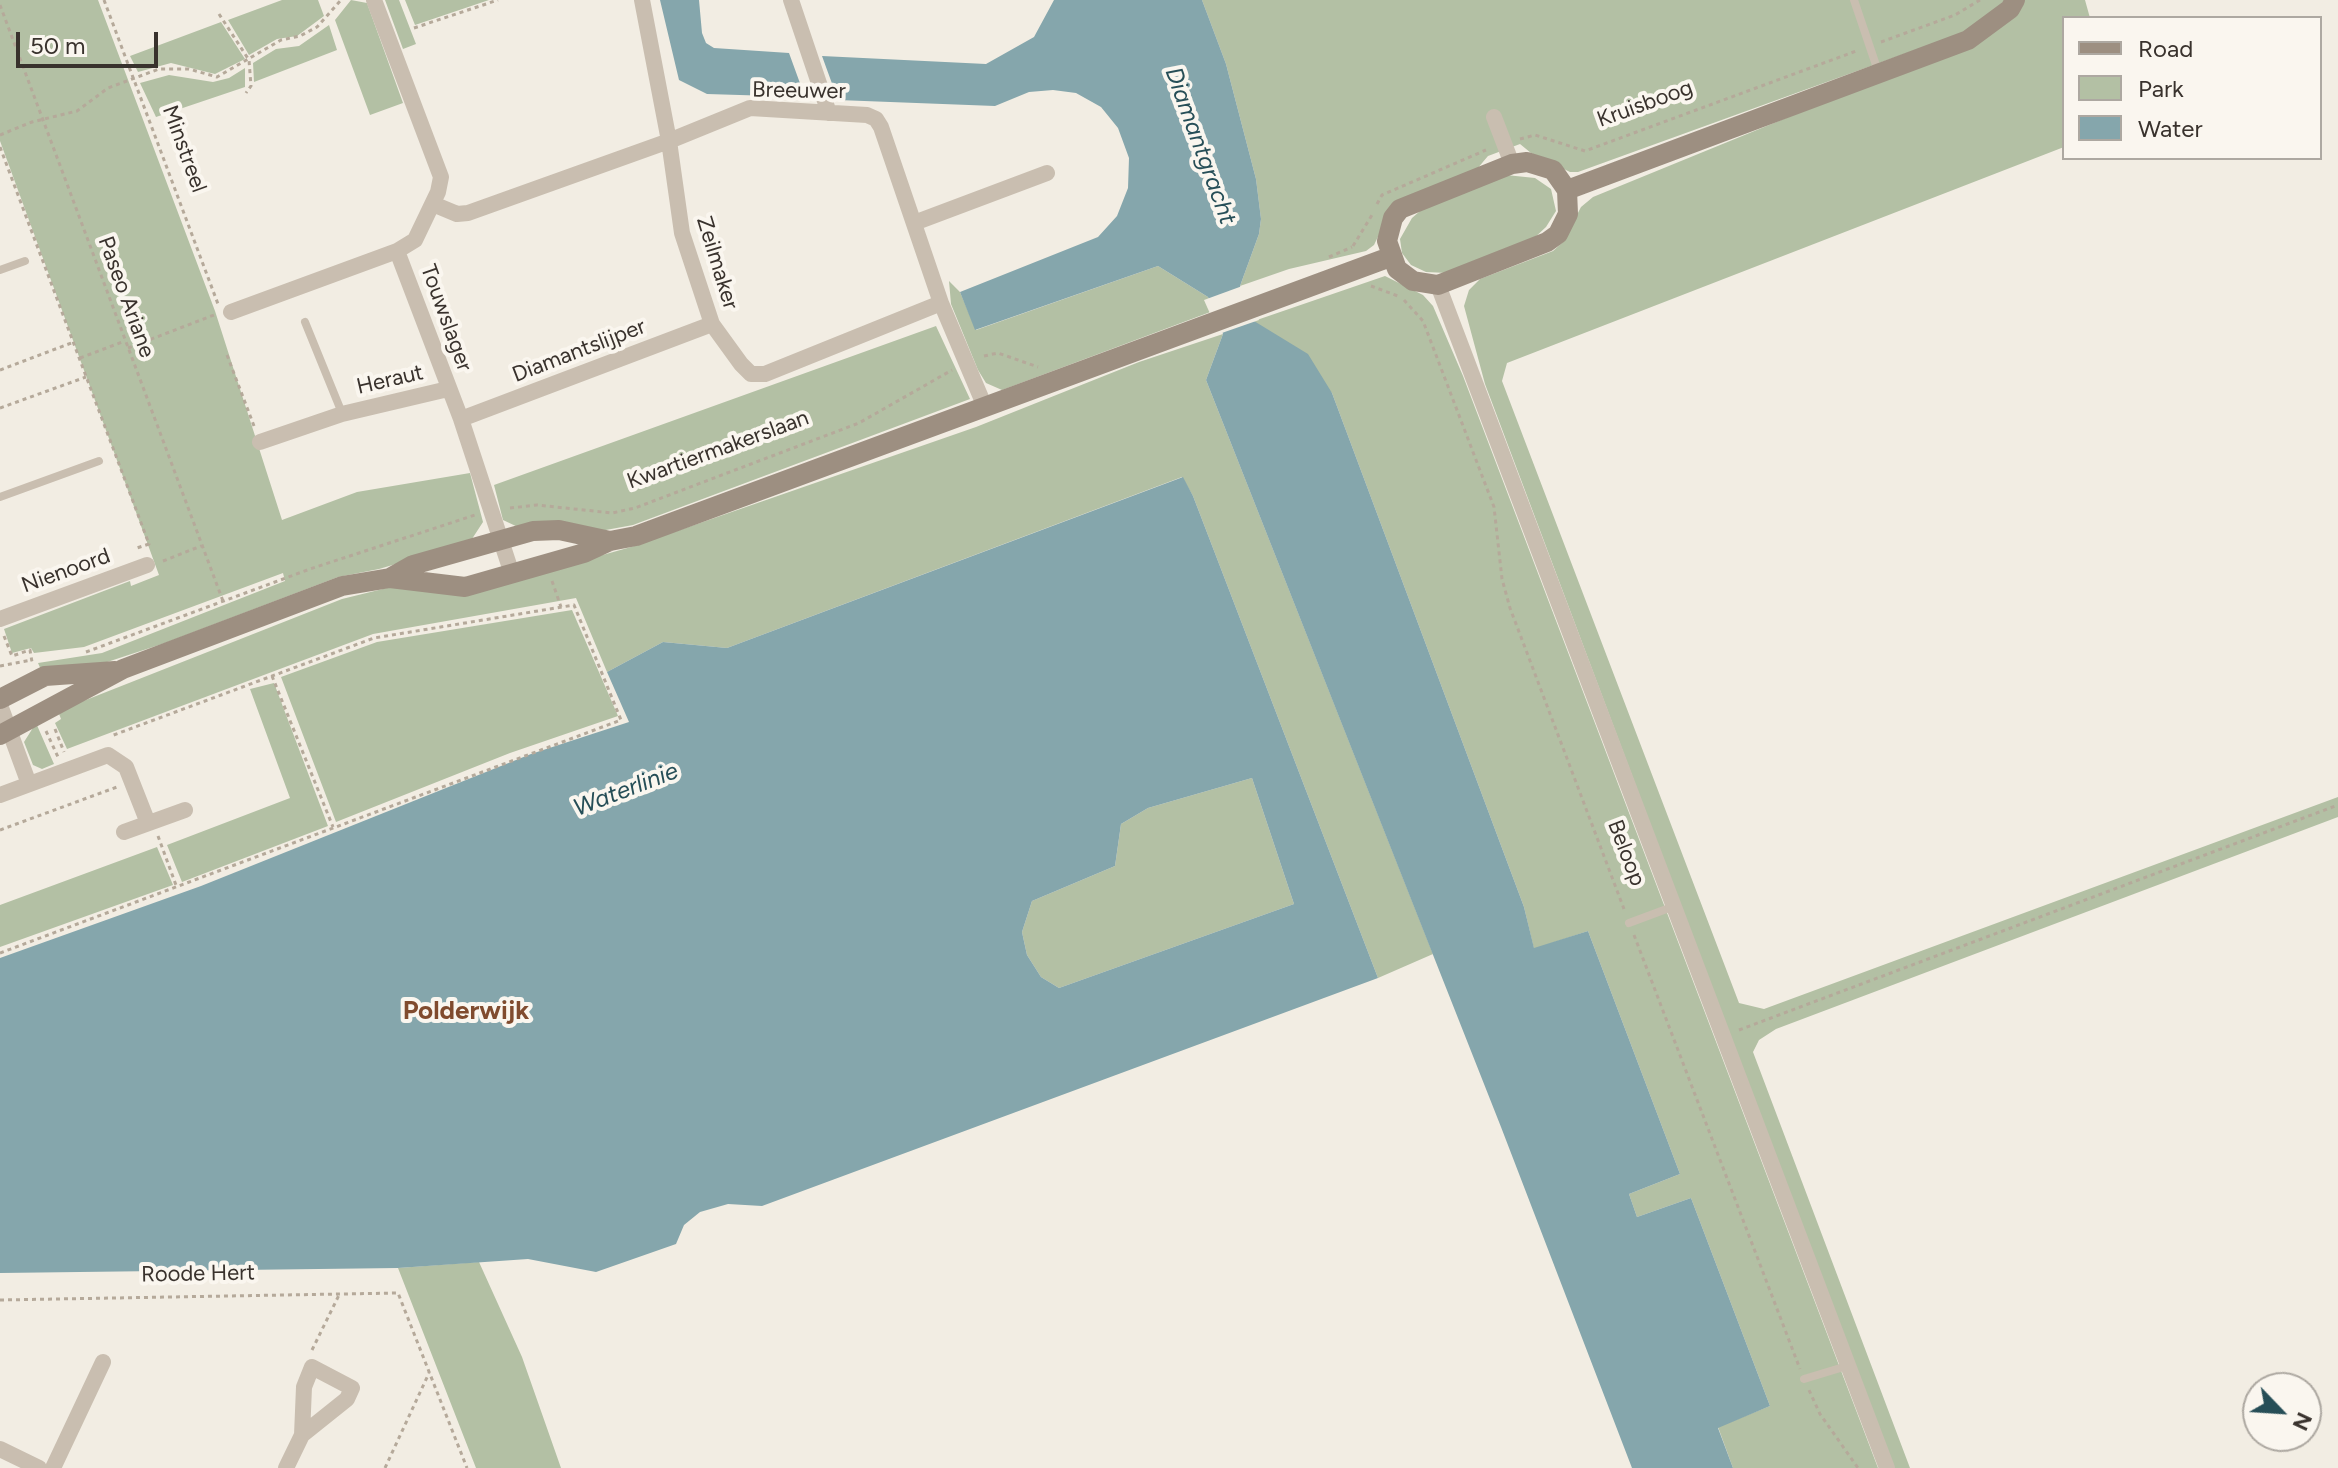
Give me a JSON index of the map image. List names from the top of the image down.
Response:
{
  "streets": {
    "street": [
      "Breeuwer",
      "Zeilmaker",
      "Touwslager",
      "Diamantslijper",
      "Heraut",
      "Nienoord",
      "Beloop"
    ],
    "path": [
      "Kruisboog",
      "Minstreel",
      "Paseo Ariane",
      "Kwartiermakerslaan",
      "Roode Hert"
    ]
  },
  "crossings": [
    ["Breeuwer", "Zeilmaker"],
    ["Breeuwer", "Touwslager"],
    ["Breeuwer", "Diamantslijper"],
    ["Breeuwer", "Kwartiermakerslaan"],
    ["Zeilmaker", "Diamantslijper"],
    ["Paseo Ariane", "Kwartiermakerslaan"],
    ["Touwslager", "Diamantslijper"],
    ["Touwslager", "Heraut"],
    ["Touwslager", "Kwartiermakerslaan"]
  ],
  "districts": ["Polderwijk"],
  "water": ["Diamantgracht", "Waterlinie"],
  "legend": ["Road", "Park", "Water"],
  "scale_bar": "50 m",
  "north": "bottom right"
}
